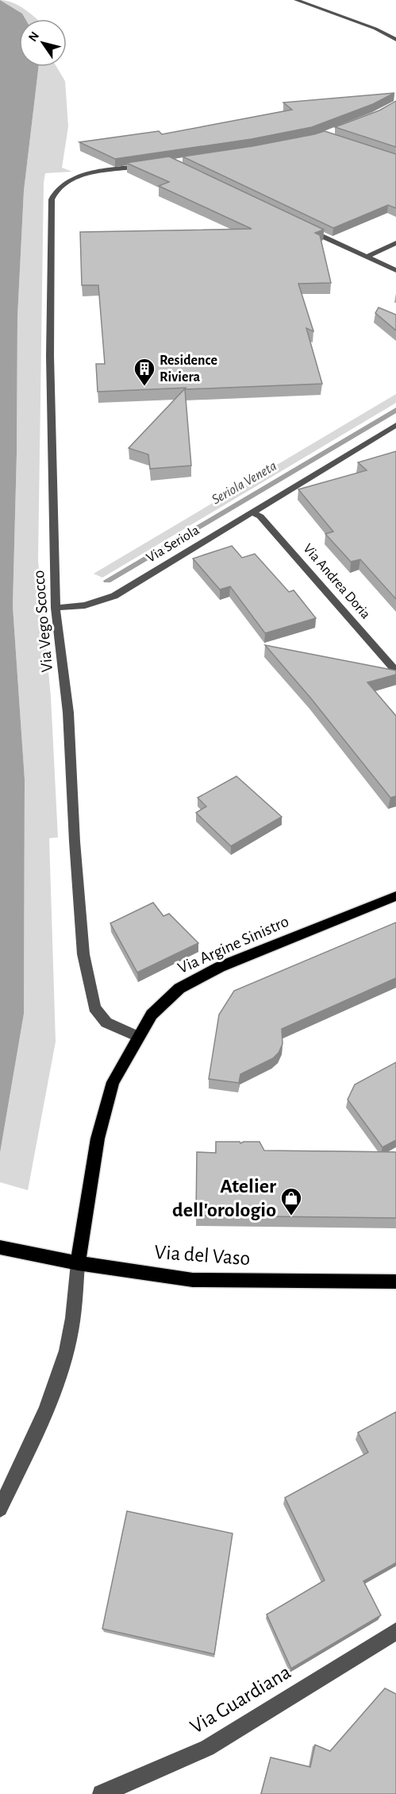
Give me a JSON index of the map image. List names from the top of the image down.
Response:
{
  "streets": {
    "main road": ["Via Argine Sinistro", "Via del Vaso"],
    "street": [
      "Via Seriola",
      "Via Andrea Doria",
      "Via Vego Scocco",
      "Via Guardiana"
    ]
  },
  "crossings": [
    ["Via Seriola", "Via Andrea Doria"],
    ["Via Seriola", "Via Vego Scocco"],
    ["Via Vego Scocco", "Via Argine Sinistro"],
    ["Via Argine Sinistro", "Via del Vaso"]
  ],
  "water": ["Seriola Veneta"],
  "places": {
    "building": ["Residence Riviera"],
    "shop": ["Atelier dell'orologio"]
  },
  "north": "top left"
}
